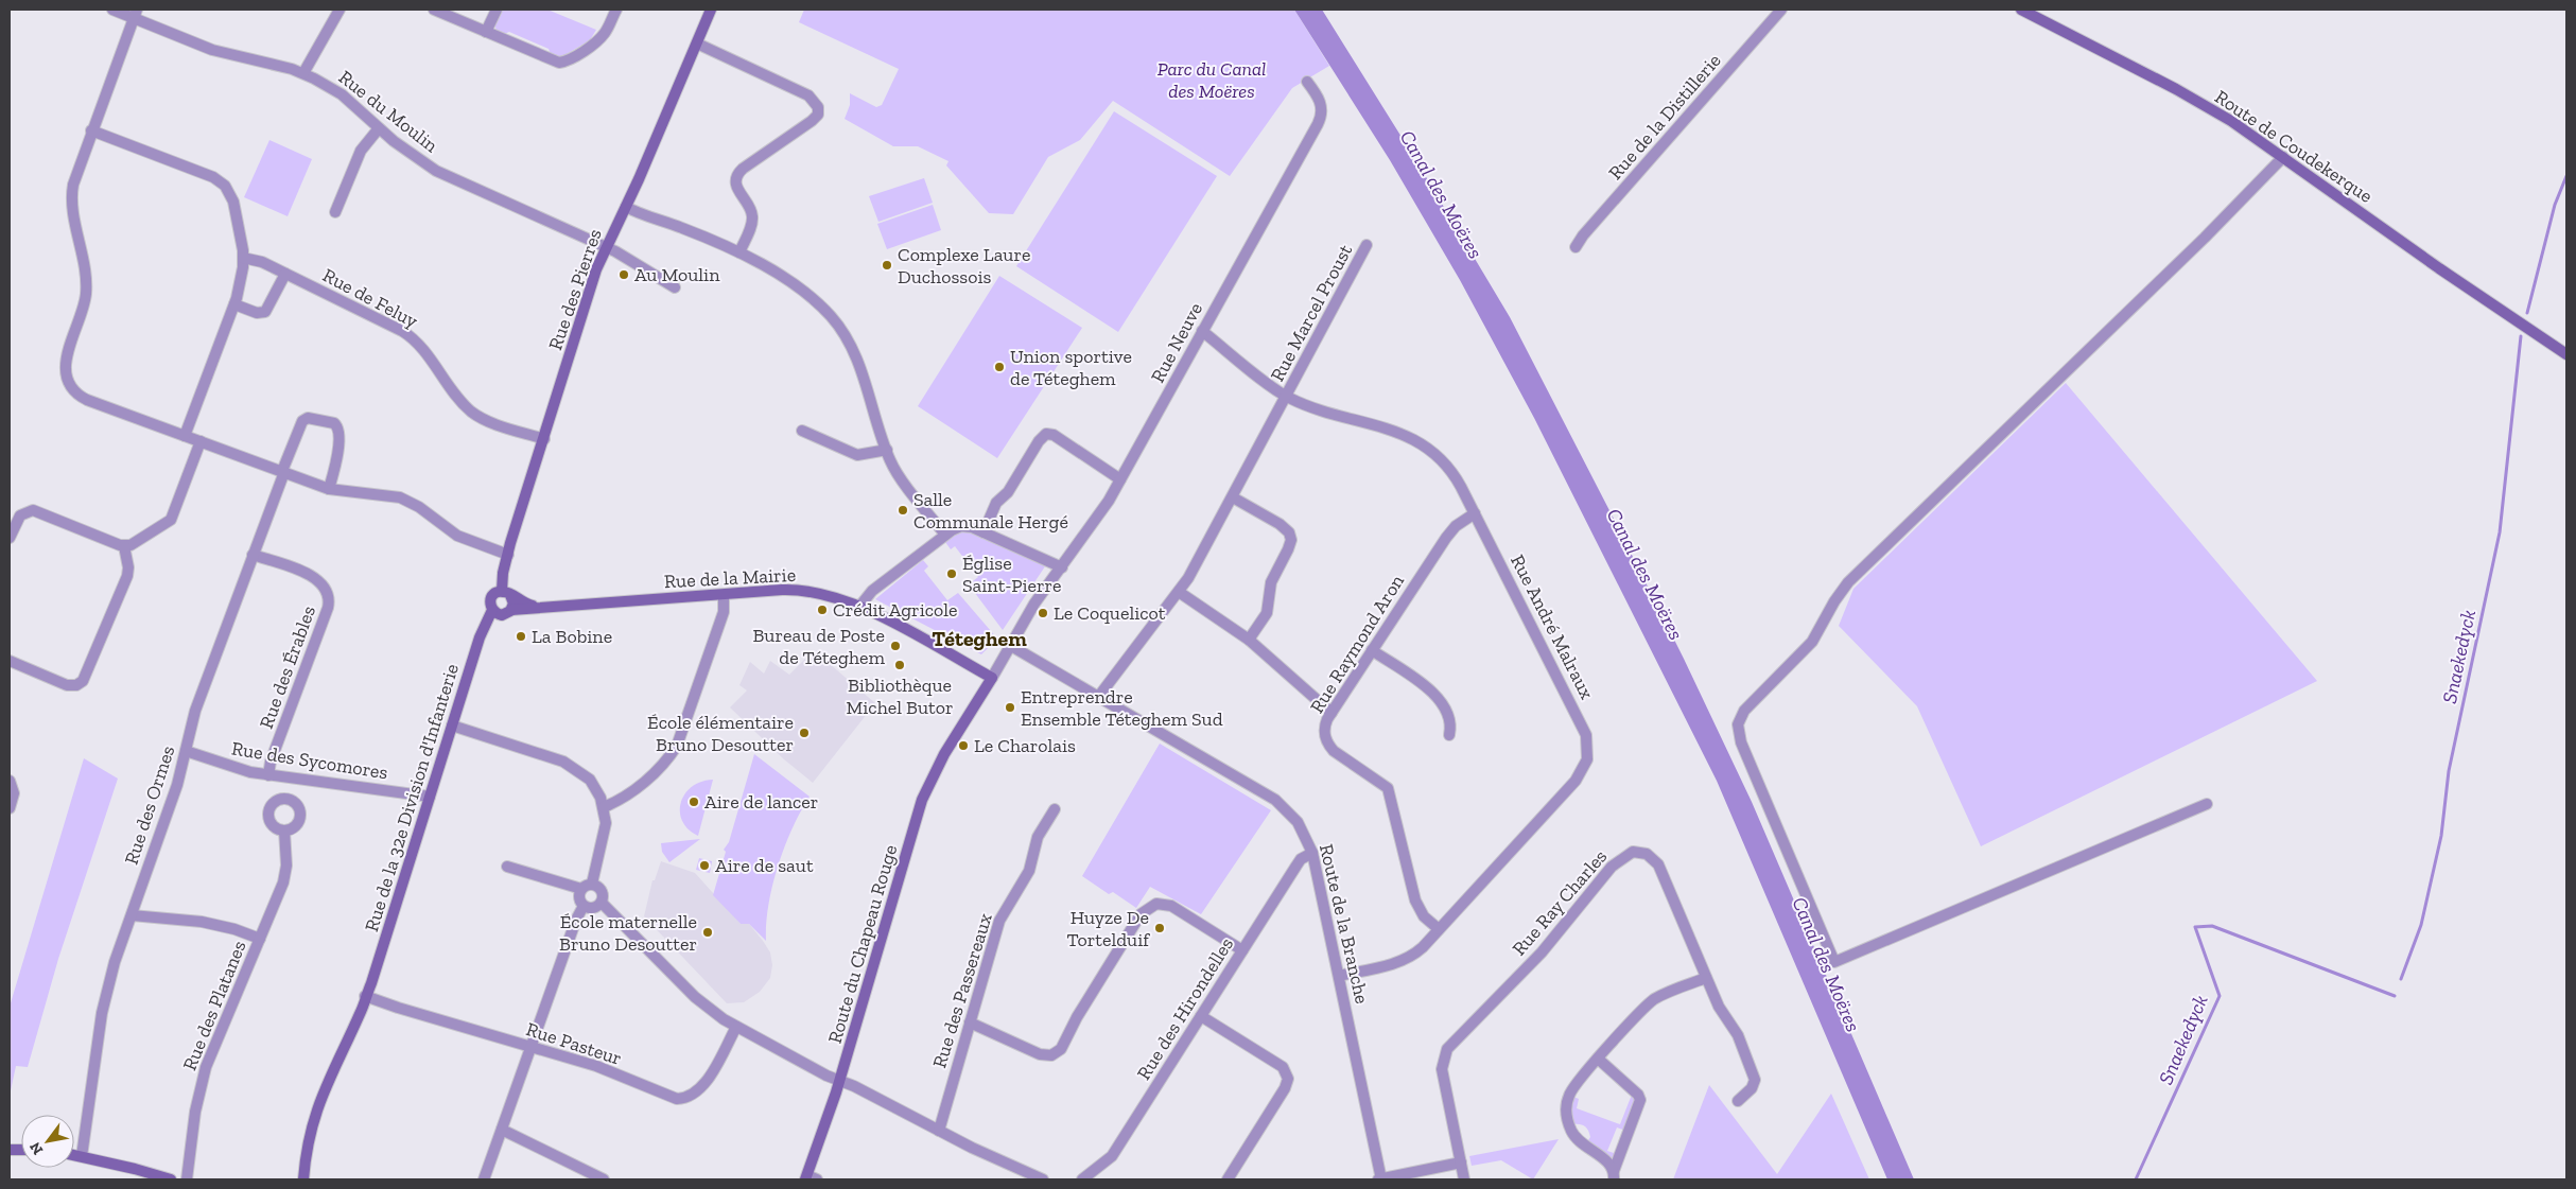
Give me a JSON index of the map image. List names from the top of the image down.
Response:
{
  "streets": {
    "main road": [
      "Route de Coudekerque",
      "Rue des Pierres",
      "Rue de la Mairie",
      "Rue de la 32e Division d'Infanterie",
      "Route du Chapeau Rouge"
    ],
    "street": [
      "Rue du Moulin",
      "Rue de la Distillerie",
      "Rue de Feluy",
      "Rue Marcel Proust",
      "Rue Neuve",
      "Rue André Malraux",
      "Rue Raymond Aron",
      "Rue des Érables",
      "Rue des Sycomores",
      "Rue des Ormes",
      "Rue Ray Charles",
      "Route de la Branche",
      "Rue des Passereaux",
      "Rue des Platanes",
      "Rue des Hirondelles",
      "Rue Pasteur"
    ]
  },
  "crossings": [
    ["Rue du Moulin", "Rue des Pierres"],
    ["Rue des Pierres", "Rue de Feluy"],
    ["Rue des Pierres", "Rue de la Mairie"],
    ["Rue des Pierres", "Rue de la 32e Division d'Infanterie"],
    ["Rue Marcel Proust", "Rue André Malraux"],
    ["Rue Marcel Proust", "Route de la Branche"],
    ["Rue Neuve", "Rue de la Mairie"],
    ["Rue Neuve", "Rue André Malraux"],
    ["Rue Neuve", "Route de la Branche"],
    ["Rue Neuve", "Route du Chapeau Rouge"],
    ["Rue de la Mairie", "Rue de la 32e Division d'Infanterie"],
    ["Rue de la Mairie", "Route du Chapeau Rouge"],
    ["Rue André Malraux", "Rue Raymond Aron"],
    ["Rue André Malraux", "Route de la Branche"],
    ["Rue des Érables", "Rue des Sycomores"],
    ["Rue des Érables", "Rue des Ormes"],
    ["Rue des Sycomores", "Rue de la 32e Division d'Infanterie"],
    ["Rue des Sycomores", "Rue des Ormes"],
    ["Rue de la 32e Division d'Infanterie", "Rue Pasteur"],
    ["Rue des Ormes", "Rue des Platanes"],
    ["Route de la Branche", "Rue des Hirondelles"]
  ],
  "districts": ["Téteghem"],
  "water": ["Canal des Moëres", "Snaekedyck"],
  "parks": ["Parc du Canal des Moëres"],
  "places": [
    "Complexe Laure Duchossois",
    "Au Moulin",
    "Union sportive de Téteghem",
    "Salle Communale Hergé",
    "Église Saint-Pierre",
    "Crédit Agricole",
    "Le Coquelicot",
    "La Bobine",
    "Bureau de Poste de Téteghem",
    "Bibliothèque Michel Butor",
    "Entreprendre Ensemble Téteghem Sud",
    "École élémentaire Bruno Desoutter",
    "Le Charolais",
    "Aire de lancer",
    "Aire de saut",
    "Huyze De Tortelduif",
    "École maternelle Bruno Desoutter"
  ],
  "north": "bottom left"
}
